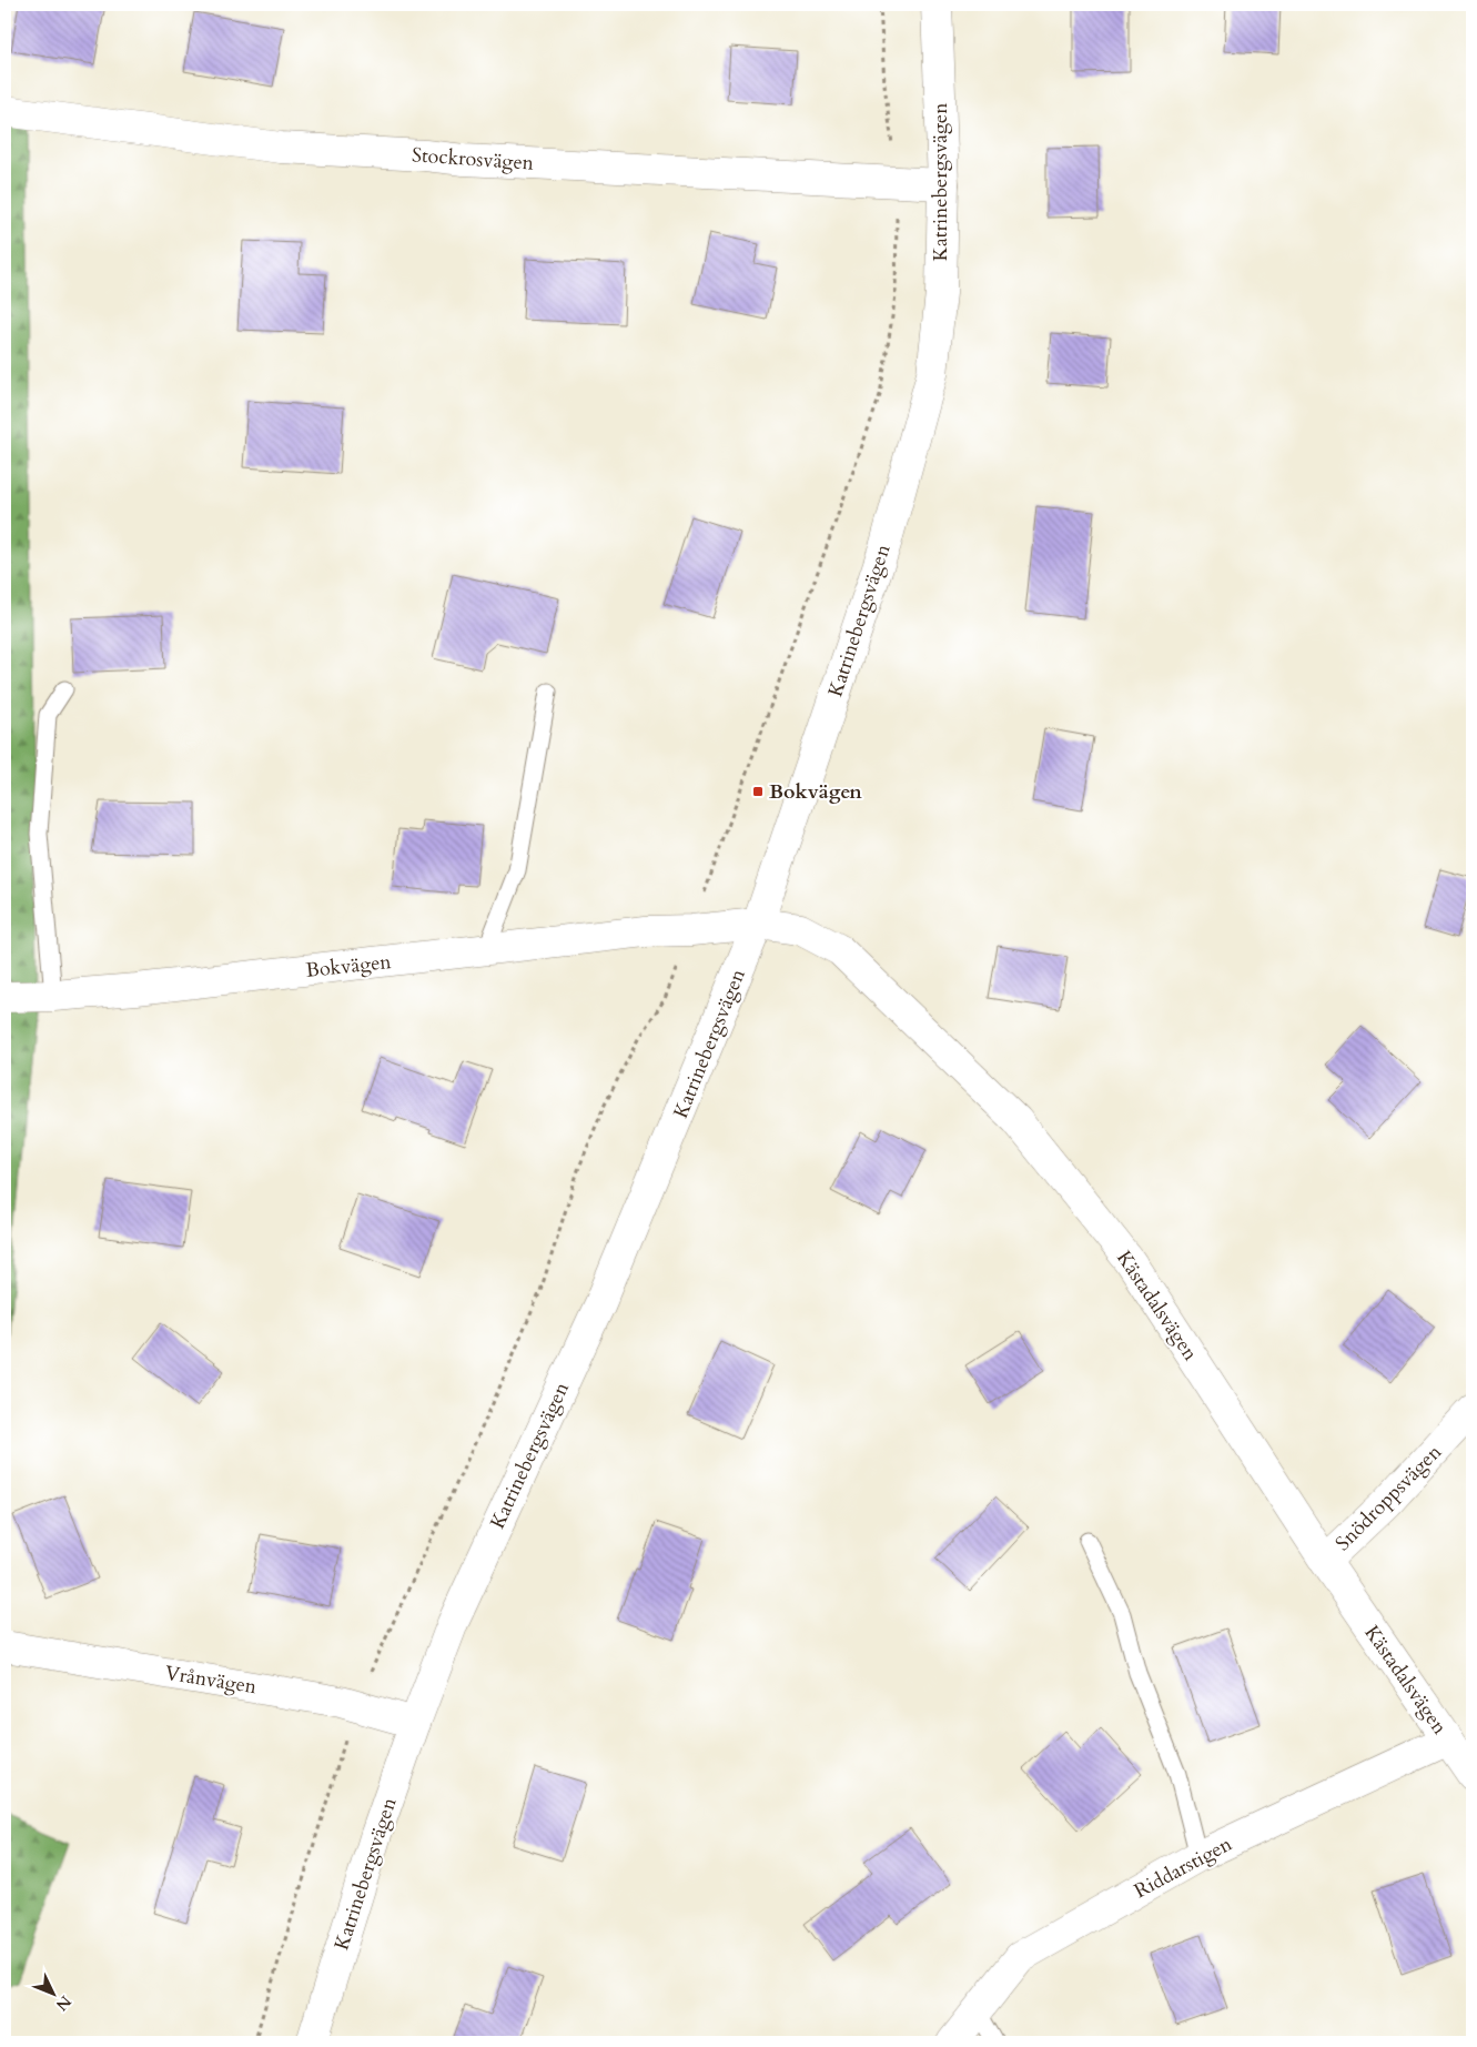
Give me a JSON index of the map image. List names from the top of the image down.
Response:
{
  "streets": {
    "street": [
      "Stockrosvägen",
      "Katrinebergsvägen",
      "Bokvägen",
      "Kästadalsvägen",
      "Snödroppsvägen",
      "Vrånvägen",
      "Riddarstigen"
    ]
  },
  "crossings": [
    ["Stockrosvägen", "Katrinebergsvägen"],
    ["Katrinebergsvägen", "Bokvägen"],
    ["Katrinebergsvägen", "Kästadalsvägen"],
    ["Katrinebergsvägen", "Vrånvägen"],
    ["Bokvägen", "Kästadalsvägen"],
    ["Kästadalsvägen", "Snödroppsvägen"],
    ["Kästadalsvägen", "Riddarstigen"]
  ],
  "places": {
    "transit": ["Bokvägen"]
  },
  "north": "bottom right"
}
